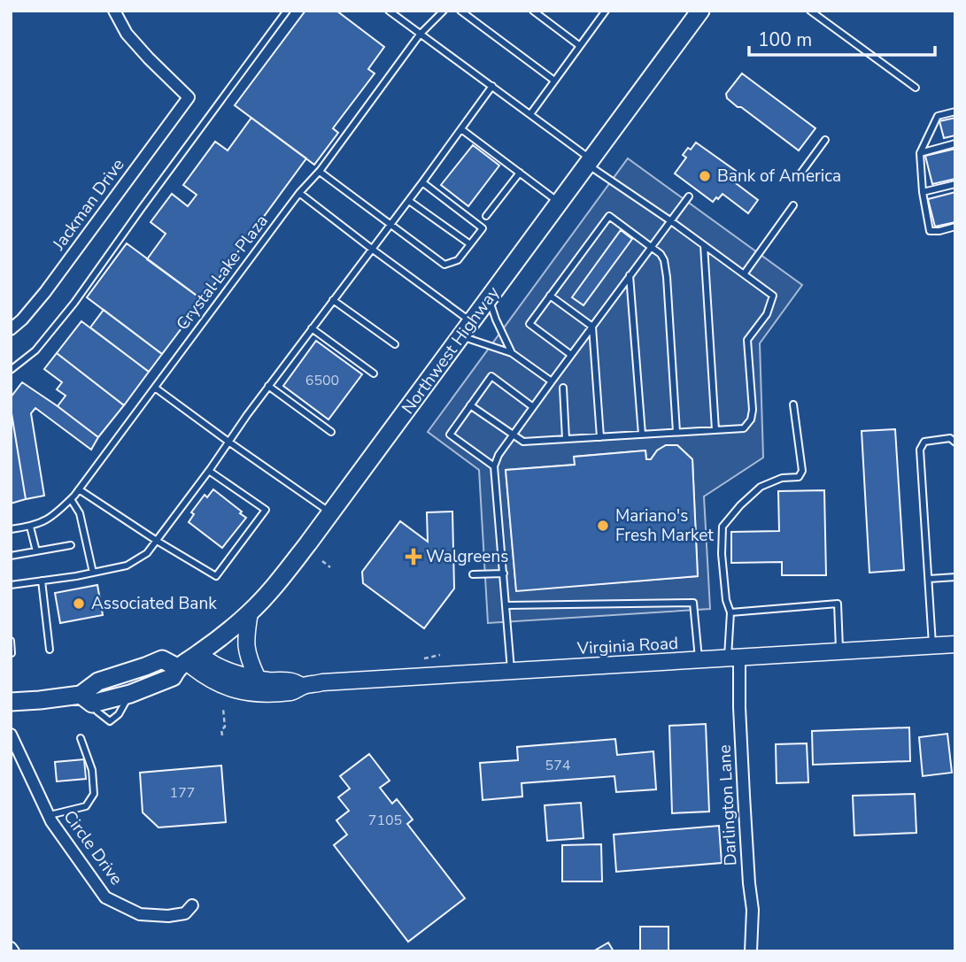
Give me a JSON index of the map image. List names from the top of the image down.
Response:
{
  "streets": {
    "main road": ["Northwest Highway"],
    "street": [
      "Jackman Drive",
      "Virginia Road",
      "Darlington Lane",
      "Circle Drive"
    ],
    "lane": ["Crystal Lake Plaza"]
  },
  "crossings": [
    ["Northwest Highway", "Virginia Road"],
    ["Virginia Road", "Darlington Lane"]
  ],
  "places": {
    "other": ["Bank of America", "Mariano's Fresh Market", "Associated Bank"],
    "health": ["Walgreens"]
  },
  "house_numbers": [
    "6500",
    "574",
    "177",
    "7105"
  ],
  "scale_bar": "100 m"
}
